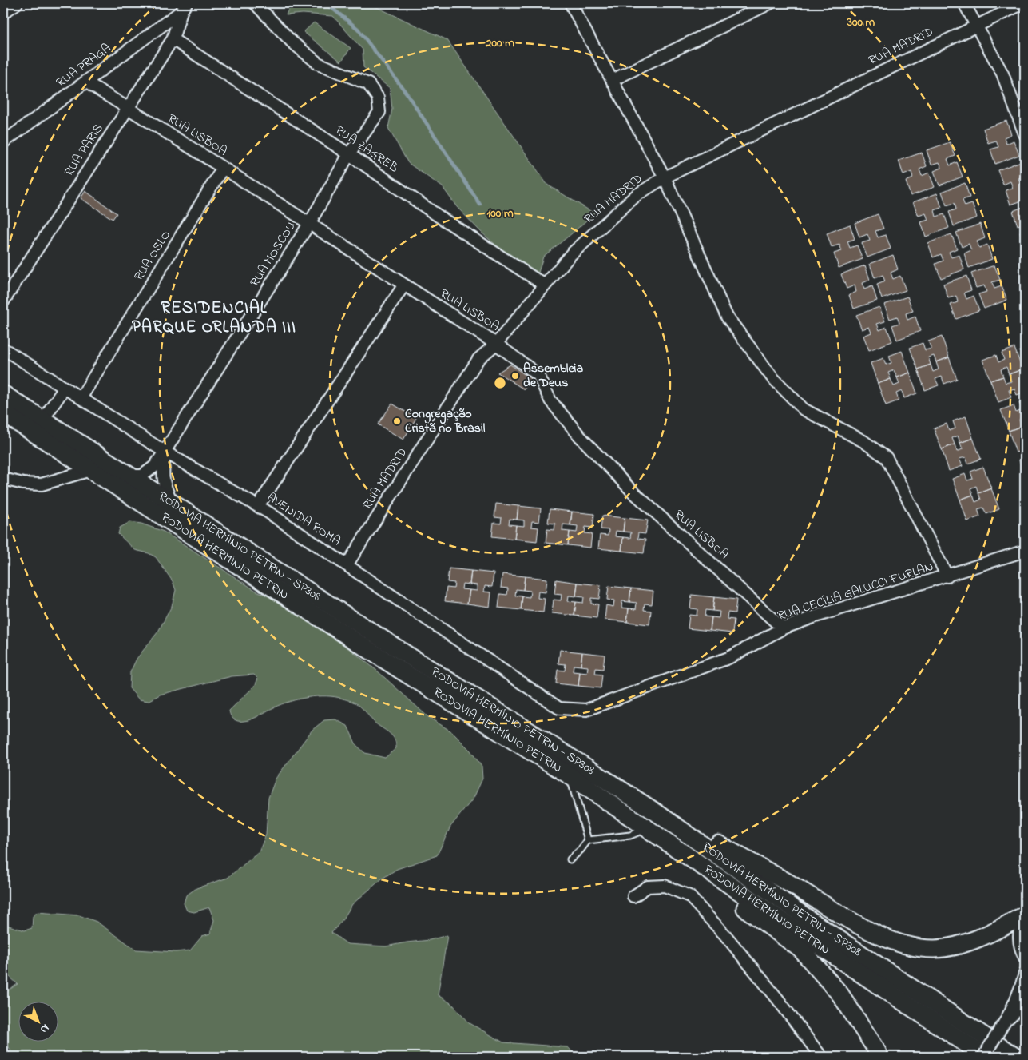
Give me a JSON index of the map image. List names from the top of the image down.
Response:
{
  "streets": {
    "main road": ["RODOVIA HERMÍNIO PETRIN - SP308", "RODOVIA HERMÍNIO PETRIN"],
    "street": [
      "RUA MADRID",
      "RUA PRAGA",
      "RUA LISBOA",
      "RUA ZAGREB",
      "RUA PARIS",
      "RUA MOSCOU",
      "RUA OSLO",
      "AVENIDA ROMA",
      "RUA CECÍLIA GALUCCI FURLAN"
    ]
  },
  "crossings": [
    ["RUA MADRID", "RUA LISBOA"],
    ["RUA MADRID", "RUA ZAGREB"],
    ["RUA MADRID", "AVENIDA ROMA"],
    ["RUA PRAGA", "RUA LISBOA"],
    ["RUA PRAGA", "RUA PARIS"],
    ["RUA LISBOA", "RUA PARIS"],
    ["RUA LISBOA", "RUA MOSCOU"],
    ["RUA LISBOA", "RUA OSLO"],
    ["RUA LISBOA", "RUA CECÍLIA GALUCCI FURLAN"],
    ["RUA ZAGREB", "RUA PARIS"],
    ["RUA ZAGREB", "RUA MOSCOU"],
    ["RUA MOSCOU", "AVENIDA ROMA"],
    ["RUA MOSCOU", "RODOVIA HERMÍNIO PETRIN - SP308"],
    ["RUA OSLO", "AVENIDA ROMA"],
    ["AVENIDA ROMA", "RUA CECÍLIA GALUCCI FURLAN"]
  ],
  "districts": ["RESIDENCIAL PARQUE ORLANDA III"],
  "places": ["Assembleia de Deus", "Congregação Cristã no Brasil"],
  "north": "bottom right",
  "rings": ["300 m", "200 m", "100 m"]
}
